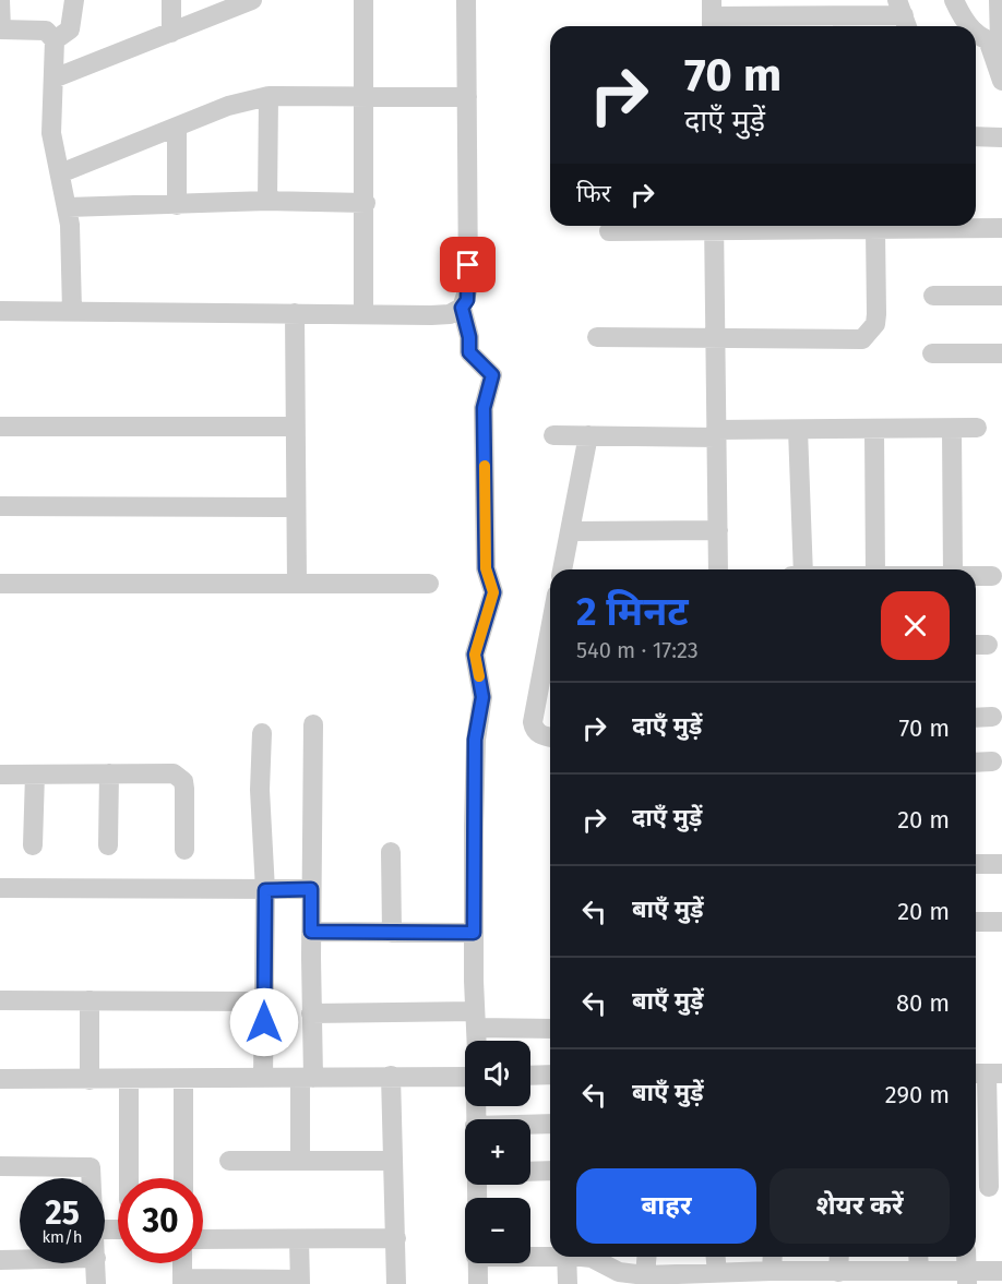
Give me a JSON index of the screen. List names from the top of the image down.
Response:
{
  "page": {
    "turn": ["70 m", "दाएँ मुड़ें"],
    "then": "फिर",
    "heading": ["2 मिनट", "540 m · 17:23"],
    "list": [
      {
        "name": "दाएँ मुड़ें",
        "value": "70 m"
      },
      {
        "name": "दाएँ मुड़ें",
        "value": "20 m"
      },
      {
        "name": "बाएँ मुड़ें",
        "value": "20 m"
      },
      {
        "name": "बाएँ मुड़ें",
        "value": "80 m"
      },
      {
        "name": "बाएँ मुड़ें",
        "value": "290 m"
      }
    ],
    "map_buttons": ["+", "−"],
    "buttons": ["बाहर", "शेयर करें"],
    "speed": "25 km/h",
    "limit": "30"
  }
}
